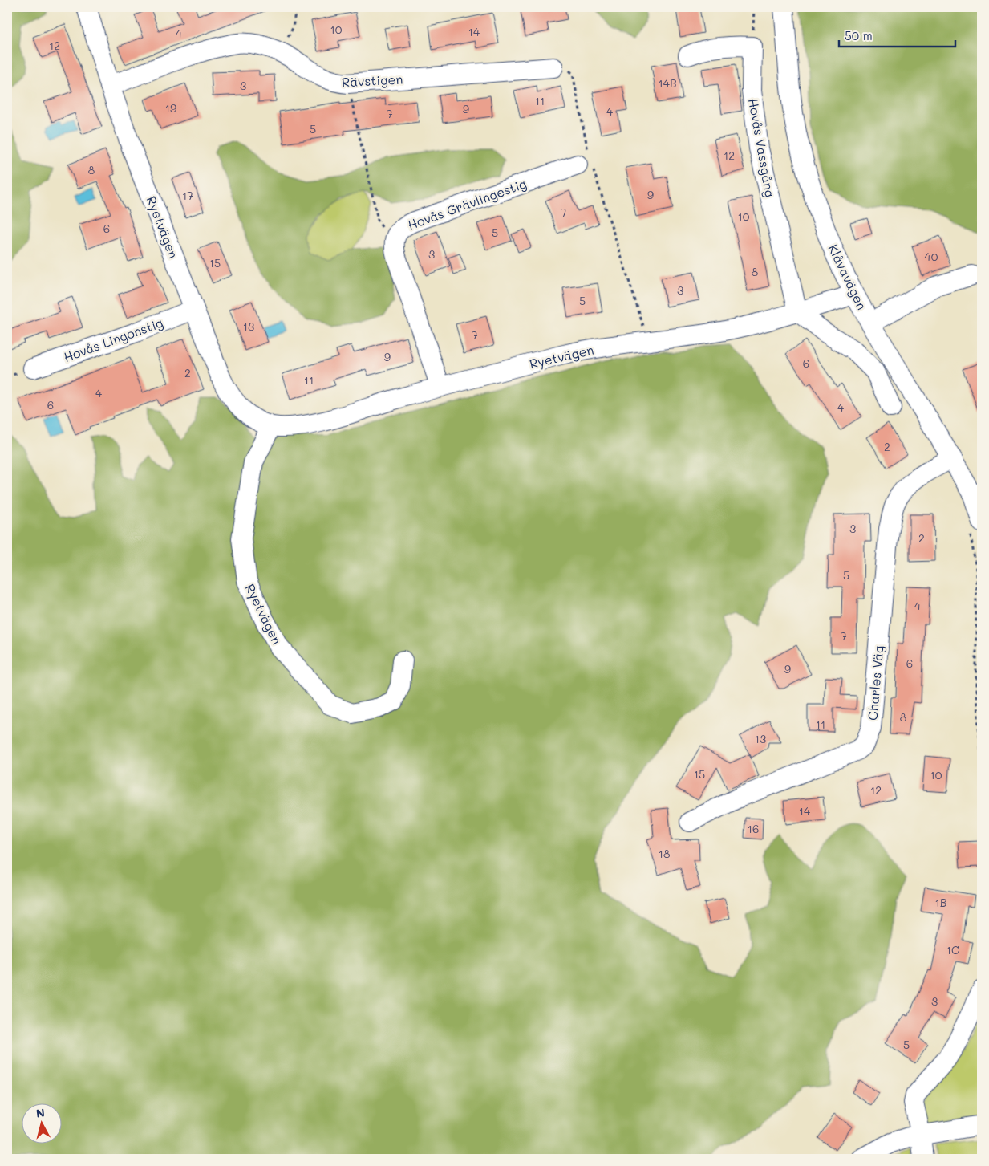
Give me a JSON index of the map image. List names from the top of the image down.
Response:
{
  "streets": {
    "street": [
      "Rävstigen",
      "Hovås Vassgång",
      "Hovås Grävlingestig",
      "Ryetvägen",
      "Klåvavägen",
      "Hovås Lingonstig",
      "Charles Väg"
    ]
  },
  "crossings": [
    ["Rävstigen", "Ryetvägen"],
    ["Hovås Vassgång", "Ryetvägen"],
    ["Hovås Grävlingestig", "Ryetvägen"],
    ["Ryetvägen", "Klåvavägen"],
    ["Ryetvägen", "Hovås Lingonstig"],
    ["Klåvavägen", "Charles Väg"]
  ],
  "house_numbers": [
    "10",
    "14",
    "4",
    "12",
    "14B",
    "3",
    "11",
    "19",
    "9",
    "4",
    "7",
    "5",
    "12",
    "8",
    "9",
    "17",
    "7",
    "10",
    "6",
    "5",
    "3",
    "40",
    "15",
    "8",
    "3",
    "5",
    "13",
    "7",
    "9",
    "6",
    "2",
    "11",
    "4",
    "6",
    "4",
    "2",
    "3",
    "2",
    "5",
    "4",
    "7",
    "6",
    "9",
    "8",
    "11",
    "13",
    "15",
    "10",
    "12",
    "14",
    "16",
    "18",
    "1B",
    "1C",
    "3",
    "5"
  ],
  "scale_bar": "50 m",
  "north": "top"
}
